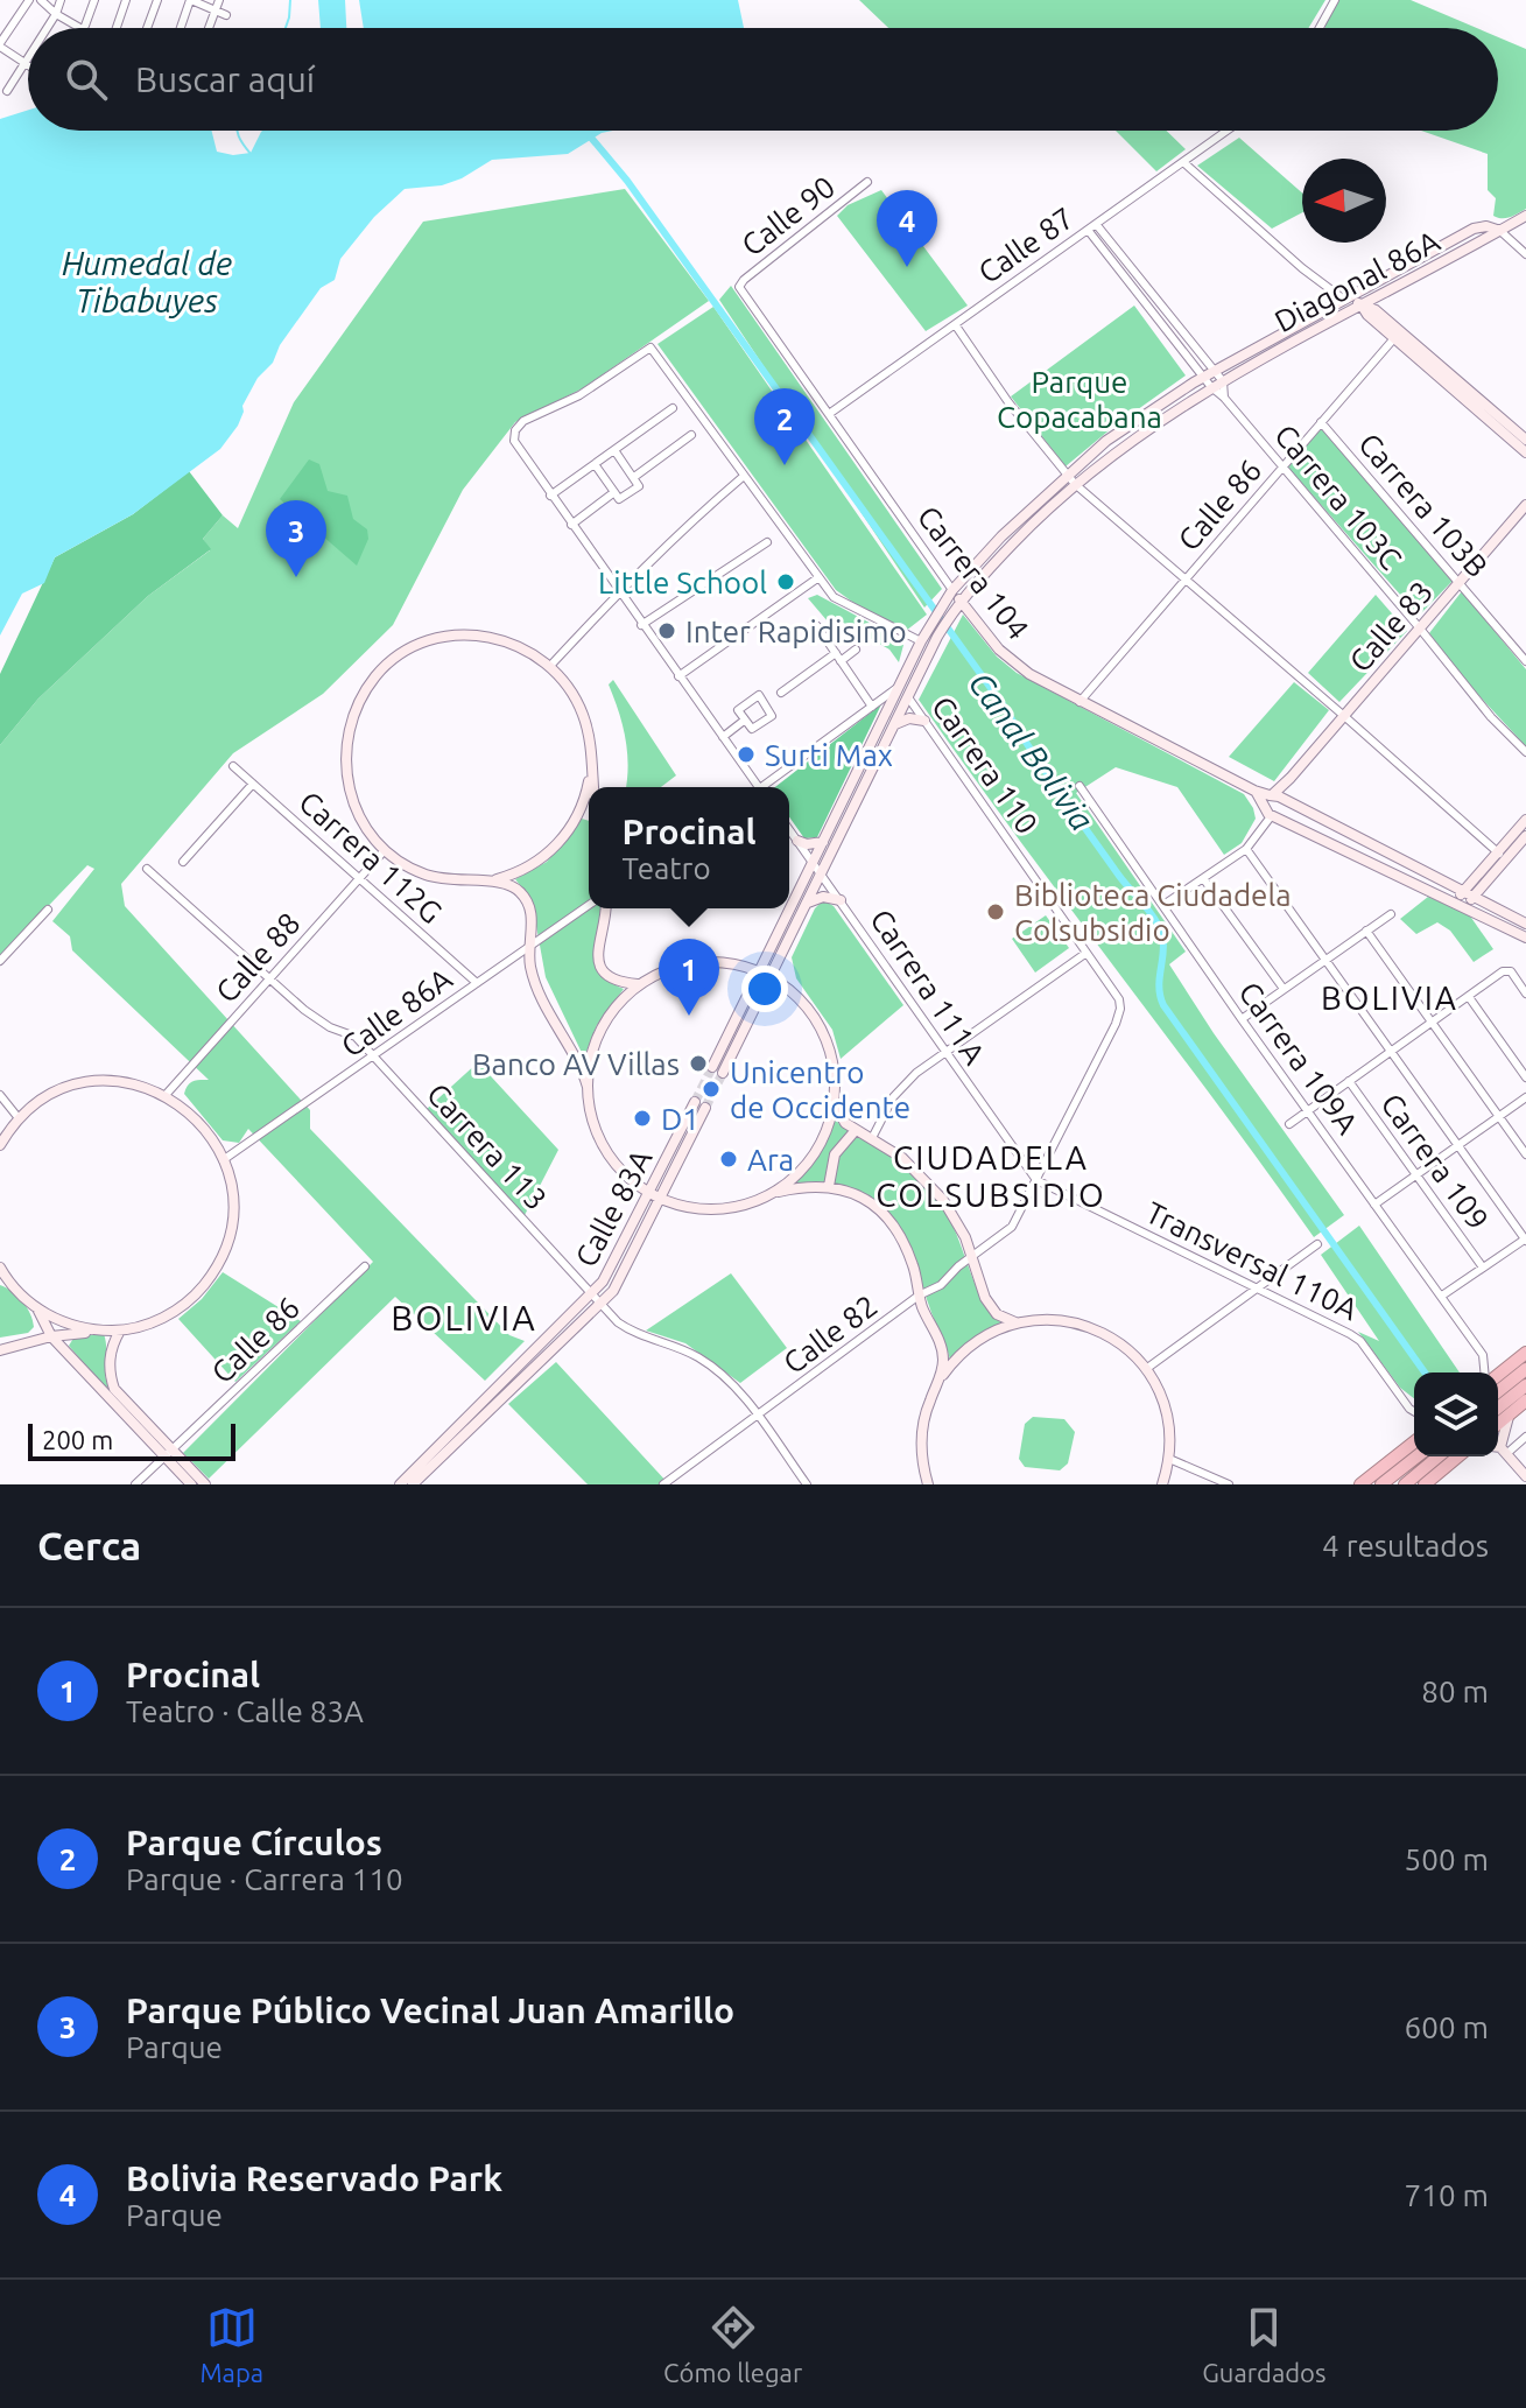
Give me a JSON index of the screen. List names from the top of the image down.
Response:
{
  "streets": {
    "street": [
      "Calle 90",
      "Calle 87",
      "Diagonal 86A",
      "Carrera 103C",
      "Calle 86",
      "Carrera 103B",
      "Carrera 104",
      "Calle 83",
      "Carrera 110",
      "Carrera 112G",
      "Calle 88",
      "Carrera 111A",
      "Calle 86A",
      "Carrera 109A",
      "Carrera 113",
      "Carrera 109",
      "Calle 83A",
      "Transversal 110A",
      "Calle 82"
    ]
  },
  "crossings": [
    ["Calle 90", "Carrera 104"],
    ["Calle 87", "Carrera 103C"],
    ["Calle 87", "Carrera 104"],
    ["Diagonal 86A", "Carrera 103C"],
    ["Diagonal 86A", "Carrera 104"],
    ["Diagonal 86A", "Carrera 110"],
    ["Diagonal 86A", "Carrera 111A"],
    ["Carrera 103C", "Calle 86"],
    ["Carrera 103C", "Calle 83"],
    ["Calle 86", "Carrera 103B"],
    ["Calle 86", "Carrera 104"],
    ["Carrera 103B", "Calle 83"],
    ["Carrera 104", "Calle 83"],
    ["Carrera 110", "Carrera 111A"],
    ["Carrera 110", "Transversal 110A"],
    ["Carrera 110", "Calle 82"],
    ["Carrera 112G", "Calle 88"],
    ["Carrera 112G", "Calle 86A"],
    ["Calle 88", "Carrera 113"],
    ["Carrera 111A", "Transversal 110A"],
    ["Carrera 111A", "Calle 82"],
    ["Calle 86A", "Carrera 113"],
    ["Carrera 113", "Calle 83A"],
    ["Carrera 113", "Calle 82"],
    ["Transversal 110A", "Calle 82"]
  ],
  "districts": ["BOLIVIA", "CIUDADELA COLSUBSIDIO", "BOLIVIA"],
  "water": ["Humedal de Tibabuyes", "Canal Bolivia"],
  "parks": ["Parque Copacabana"],
  "places": [
    "Little School",
    "Inter Rapidisimo",
    "Surti Max",
    "Biblioteca Ciudadela Colsubsidio",
    "Banco AV Villas",
    "Unicentro de Occidente",
    "D1",
    "Ara"
  ],
  "scale_bar": "200 m",
  "north": "left",
  "page": {
    "search": "Buscar aquí",
    "pins": [
      "4",
      "2",
      "3",
      "1"
    ],
    "popup": ["Procinal", "Teatro"],
    "scale": "200 m",
    "heading": ["Cerca", "4 resultados"],
    "list": [
      {
        "mark": "1",
        "name": "Procinal",
        "note": "Teatro · Calle 83A",
        "value": "80 m"
      },
      {
        "mark": "2",
        "name": "Parque Círculos",
        "note": "Parque · Carrera 110",
        "value": "500 m"
      },
      {
        "mark": "3",
        "name": "Parque Público Vecinal Juan Amarillo",
        "note": "Parque",
        "value": "600 m"
      },
      {
        "mark": "4",
        "name": "Bolivia Reservado Park",
        "note": "Parque",
        "value": "710 m"
      }
    ],
    "nav": ["Mapa", "Cómo llegar", "Guardados"]
  }
}
